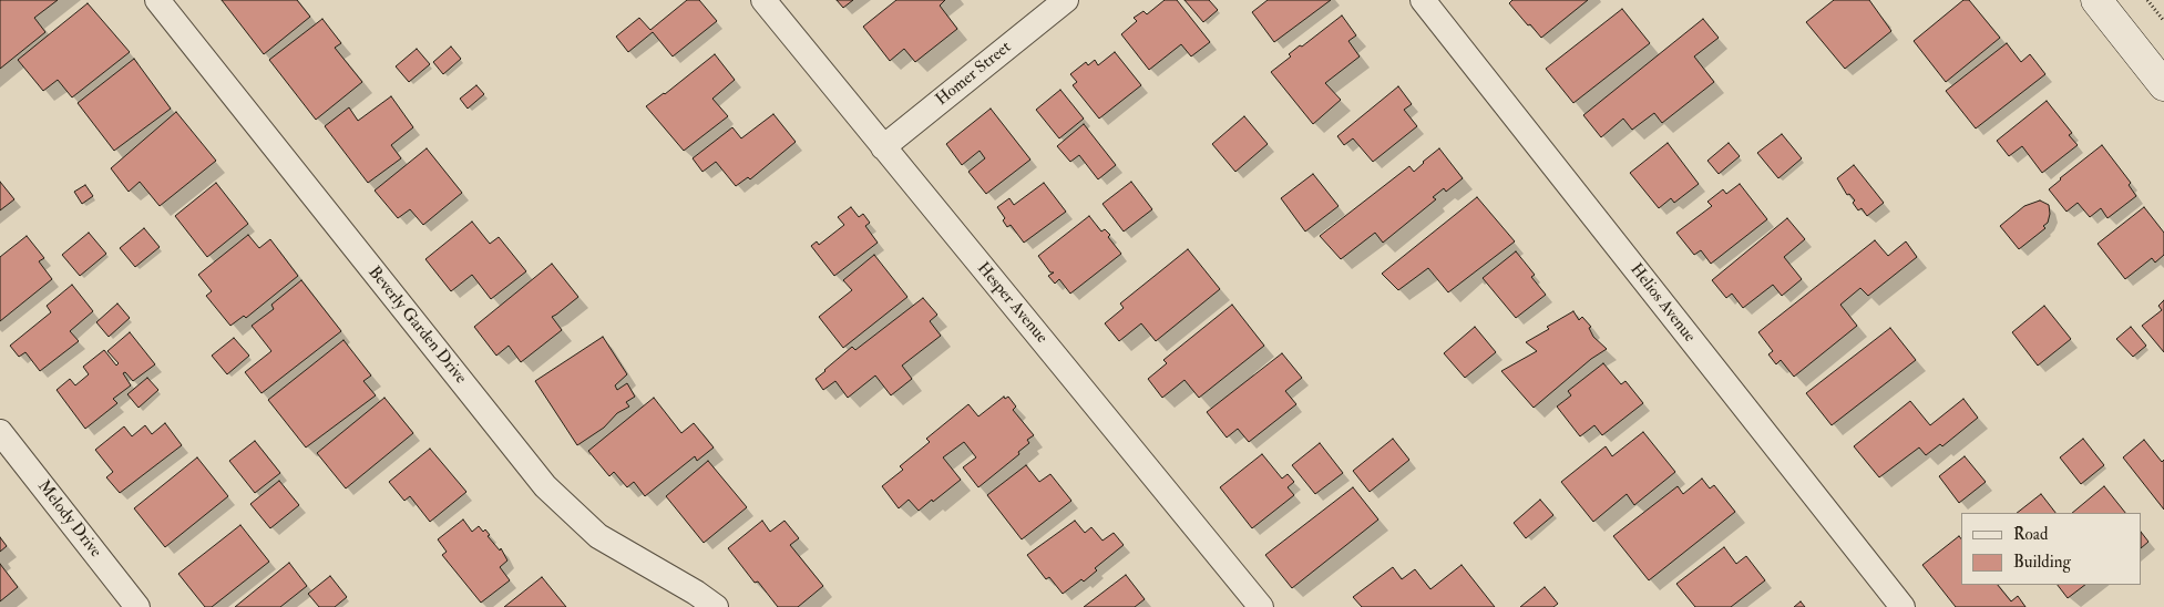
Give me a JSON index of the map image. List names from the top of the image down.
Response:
{
  "streets": {
    "street": [
      "Homer Street",
      "Hesper Avenue",
      "Helios Avenue",
      "Beverly Garden Drive",
      "Melody Drive"
    ]
  },
  "crossings": [
    ["Homer Street", "Hesper Avenue"]
  ],
  "legend": ["Road", "Building"]
}
